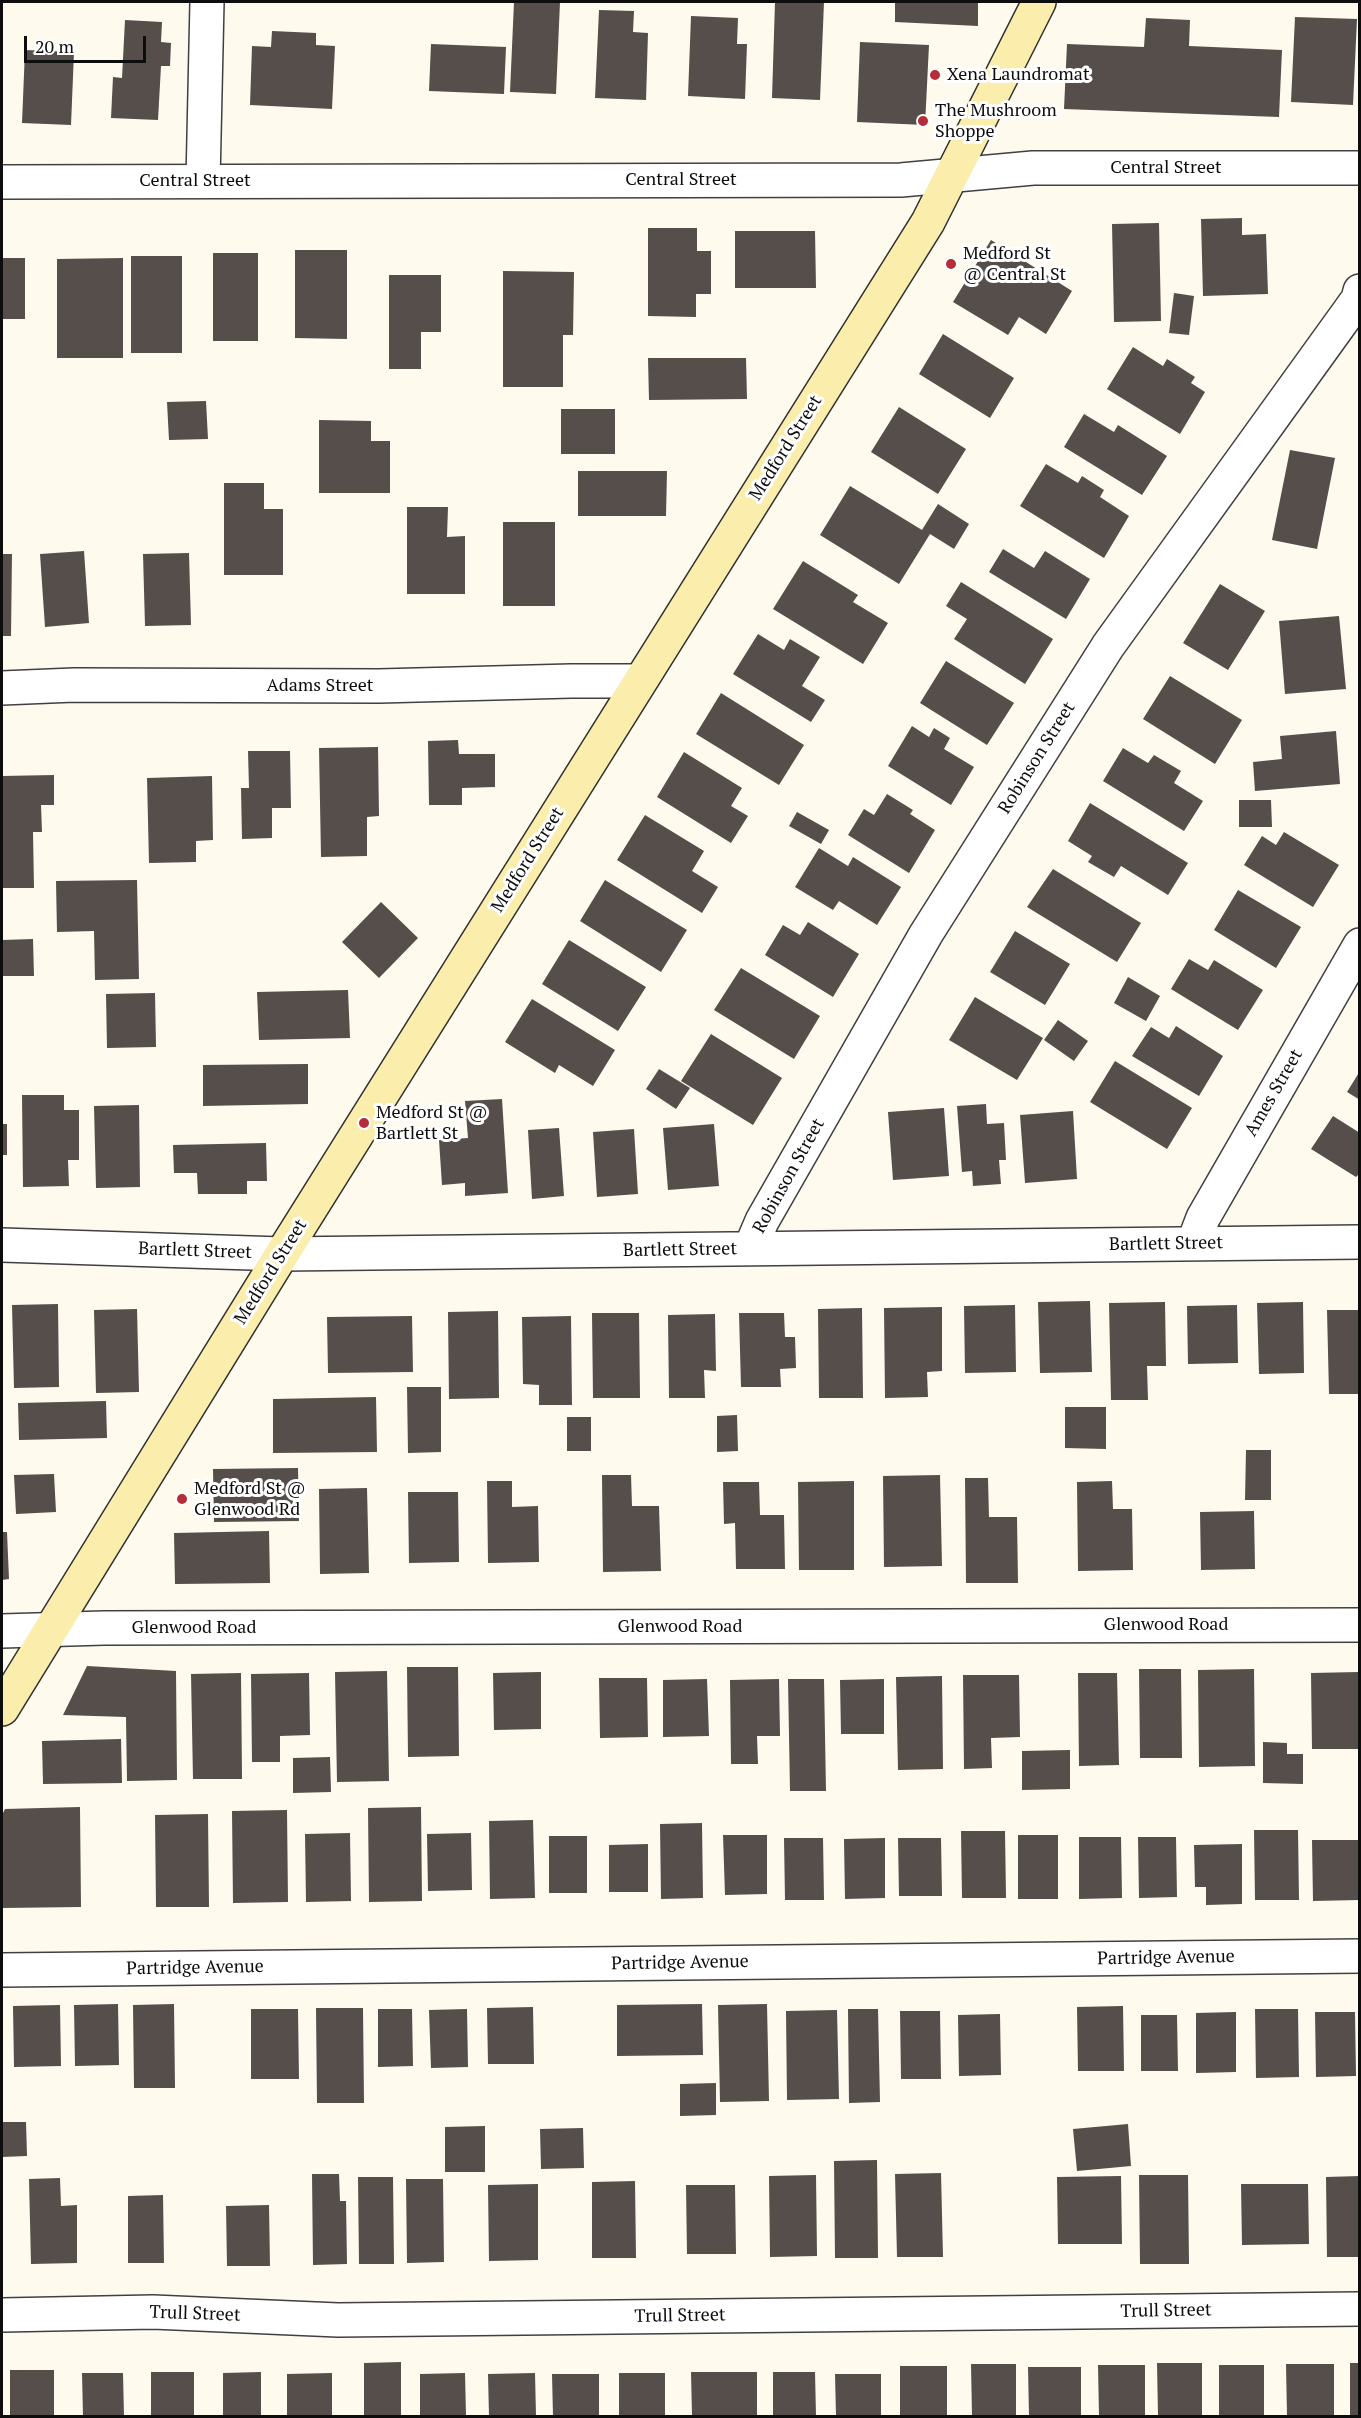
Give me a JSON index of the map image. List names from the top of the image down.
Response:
{
  "streets": {
    "main road": ["Medford Street"],
    "street": [
      "Central Street",
      "Adams Street",
      "Robinson Street",
      "Ames Street",
      "Bartlett Street",
      "Glenwood Road",
      "Partridge Avenue",
      "Trull Street"
    ]
  },
  "crossings": [
    ["Central Street", "Medford Street"],
    ["Medford Street", "Adams Street"],
    ["Medford Street", "Bartlett Street"],
    ["Medford Street", "Glenwood Road"],
    ["Robinson Street", "Bartlett Street"],
    ["Ames Street", "Bartlett Street"]
  ],
  "places": [
    "Xena Laundromat",
    "The Mushroom Shoppe",
    "Medford St @ Central St",
    "Medford St @ Bartlett St",
    "Medford St @ Glenwood Rd"
  ],
  "scale_bar": "20 m"
}
